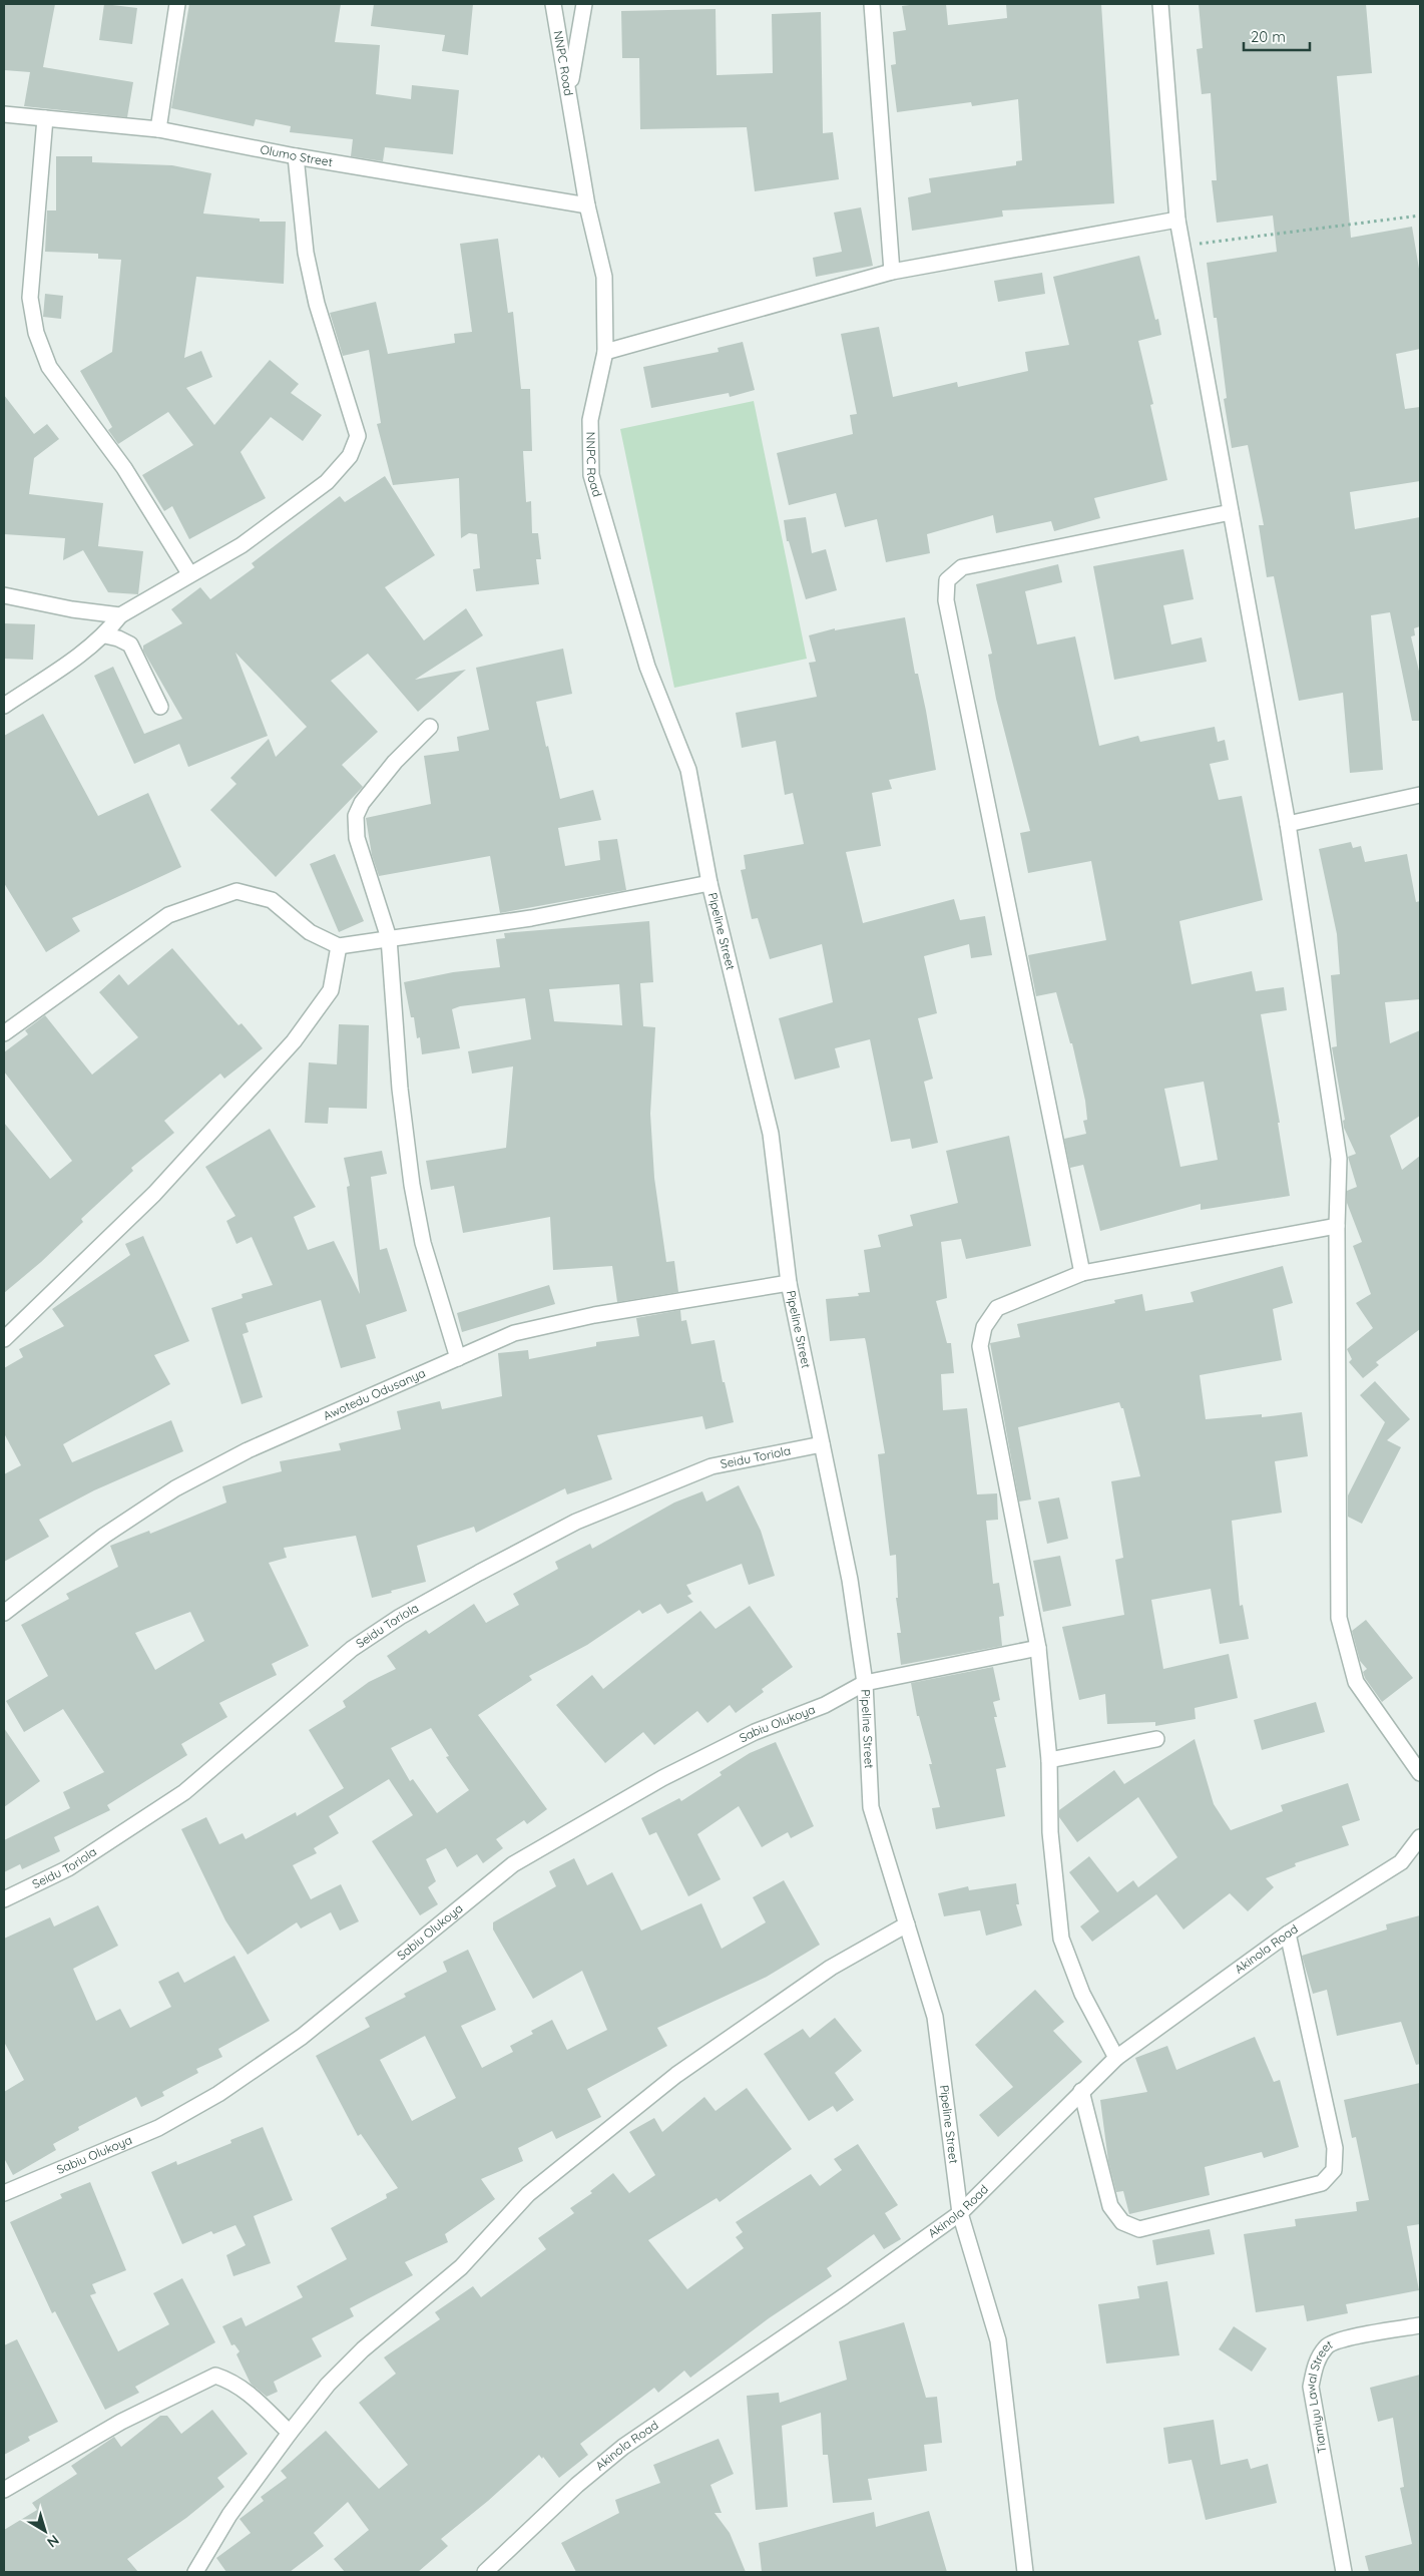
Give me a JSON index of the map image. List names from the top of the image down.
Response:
{
  "streets": {
    "street": [
      "NNPC Road",
      "Olumo Street",
      "Pipeline Street",
      "Awotedu Odusanya",
      "Seidu Toriola",
      "Sabiu Olukoya",
      "Akinola Road",
      "Tiamiyu Lawal Street"
    ]
  },
  "crossings": [
    ["NNPC Road", "Olumo Street"],
    ["NNPC Road", "Pipeline Street"],
    ["Pipeline Street", "Awotedu Odusanya"],
    ["Pipeline Street", "Seidu Toriola"],
    ["Pipeline Street", "Sabiu Olukoya"],
    ["Pipeline Street", "Akinola Road"]
  ],
  "scale_bar": "20 m",
  "north": "bottom right"
}
